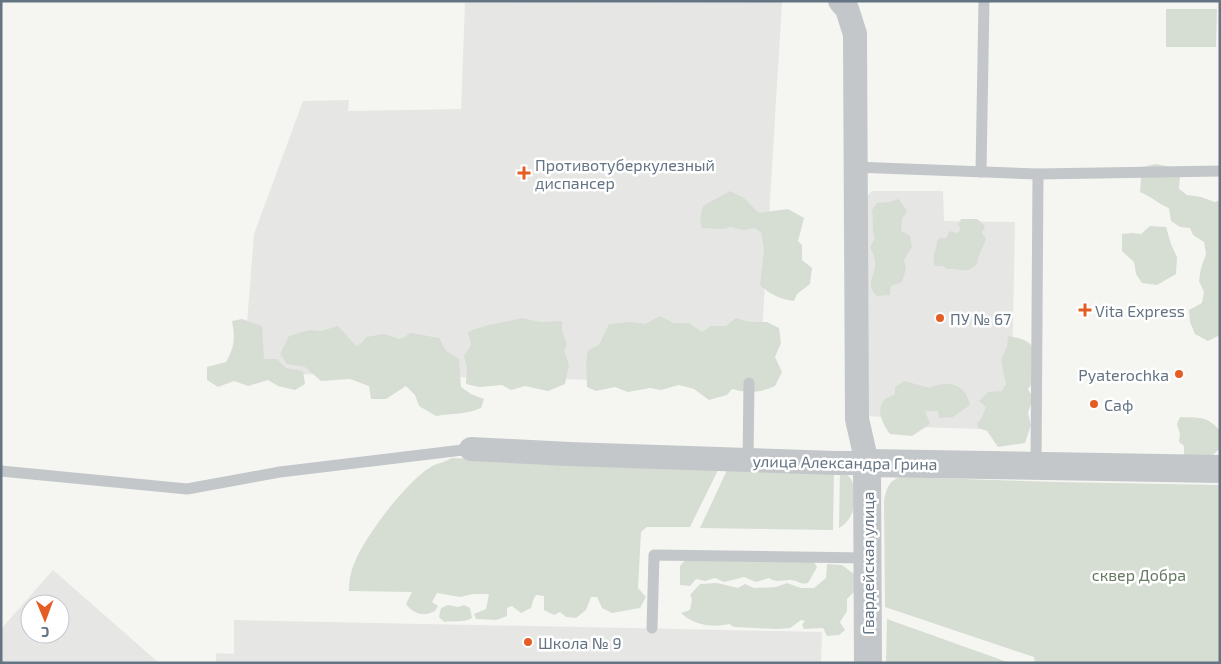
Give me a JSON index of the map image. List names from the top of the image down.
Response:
{
  "streets": {
    "street": ["улица Александра Грина", "Гвардейская улица"]
  },
  "crossings": [
    ["улица Александра Грина", "Гвардейская улица"]
  ],
  "parks": ["сквер Добра"],
  "places": {
    "health": ["Противотуберкулезный диспансер", "Vita Express"],
    "other": [
      "ПУ № 67",
      "Pyaterochka",
      "Саф",
      "Школа № 9"
    ]
  },
  "north": "bottom"
}
